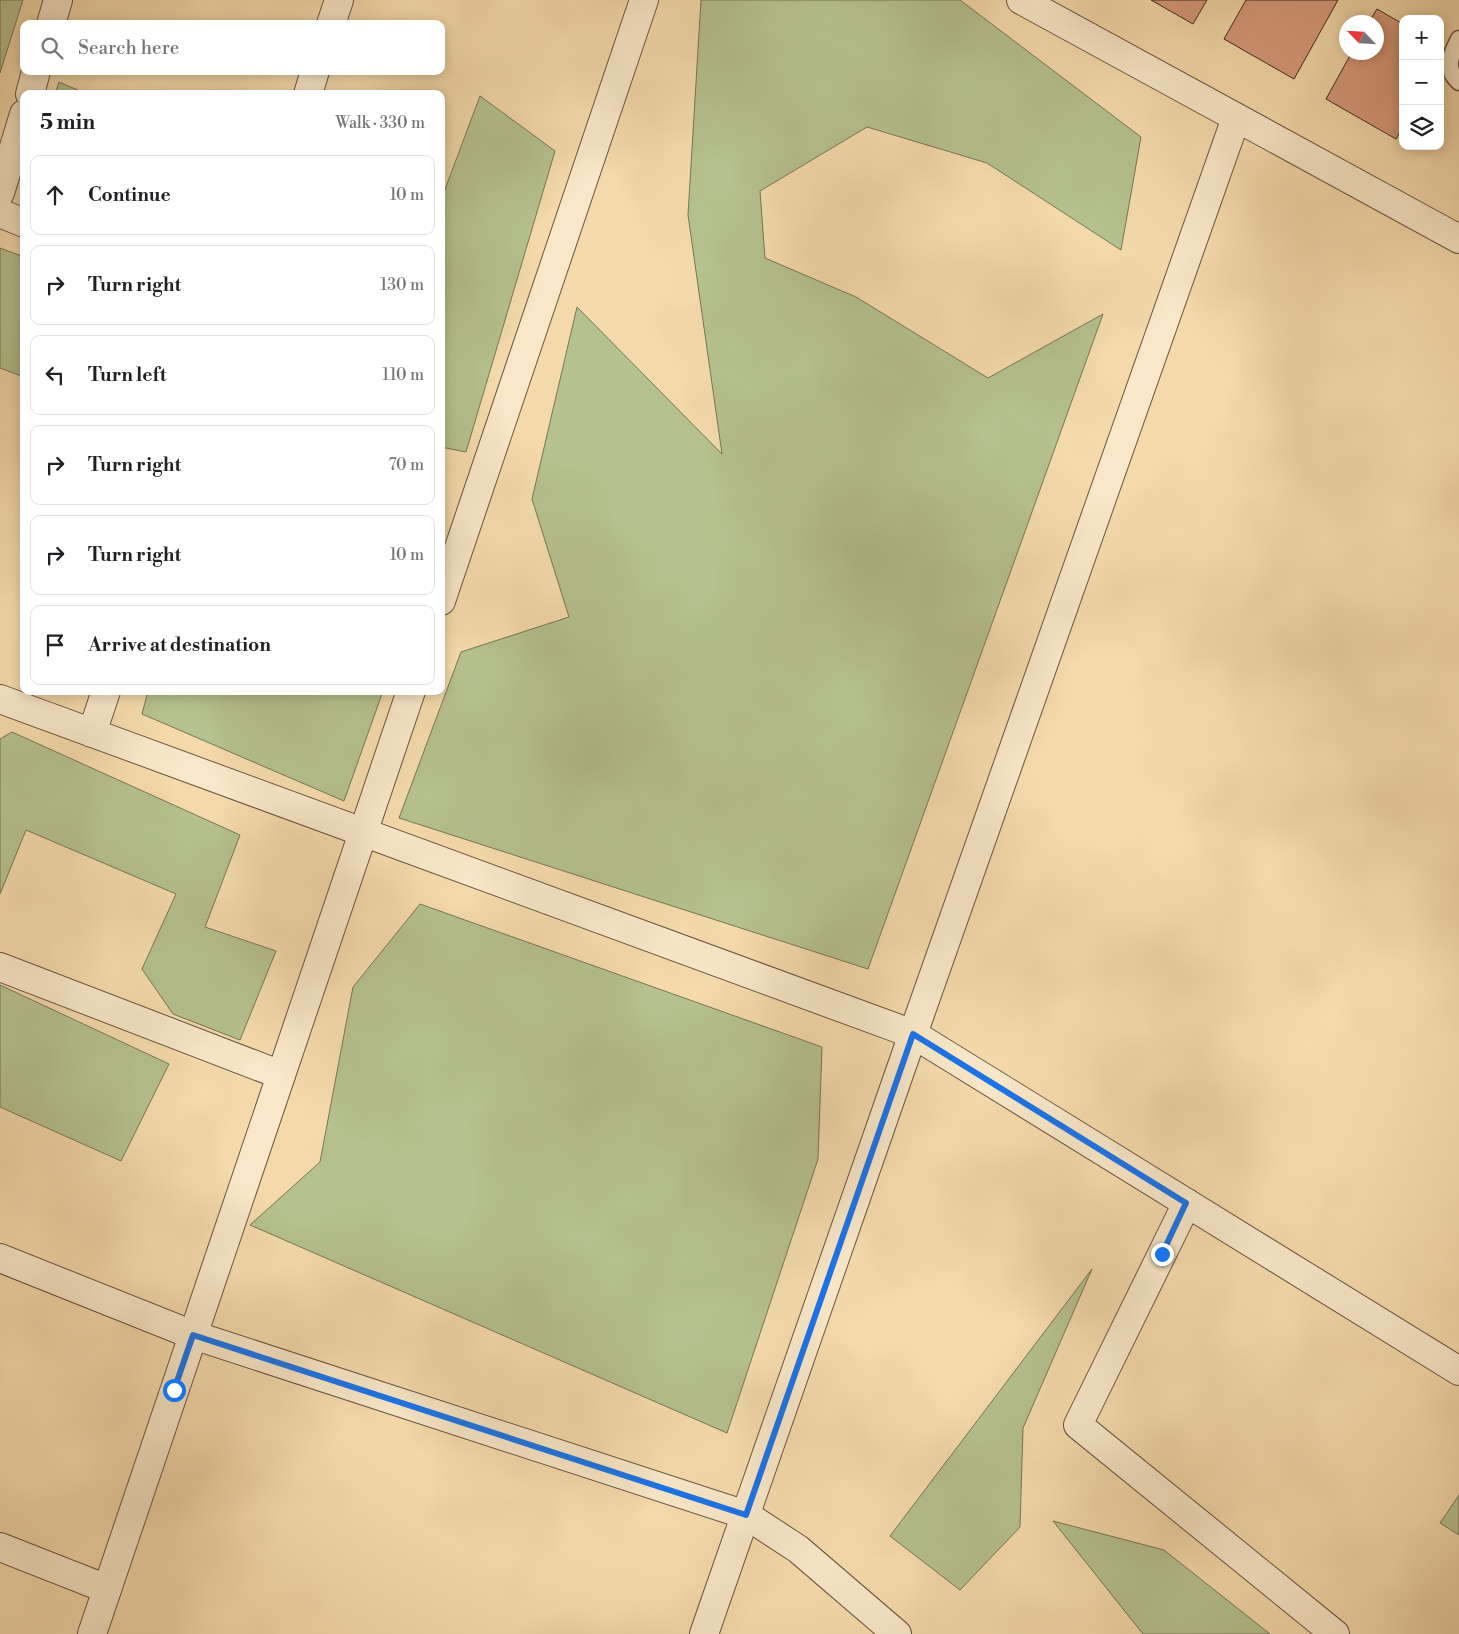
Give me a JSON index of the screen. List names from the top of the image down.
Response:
{
  "north": "top left",
  "page": {
    "map_buttons": ["+", "−"],
    "search": "Search here",
    "heading": ["5 min", "Walk · 330 m"],
    "list": [
      ["Continue", "10 m"],
      ["Turn right", "130 m"],
      ["Turn left", "110 m"],
      ["Turn right", "70 m"],
      ["Turn right", "10 m"],
      "Arrive at destination"
    ]
  }
}
